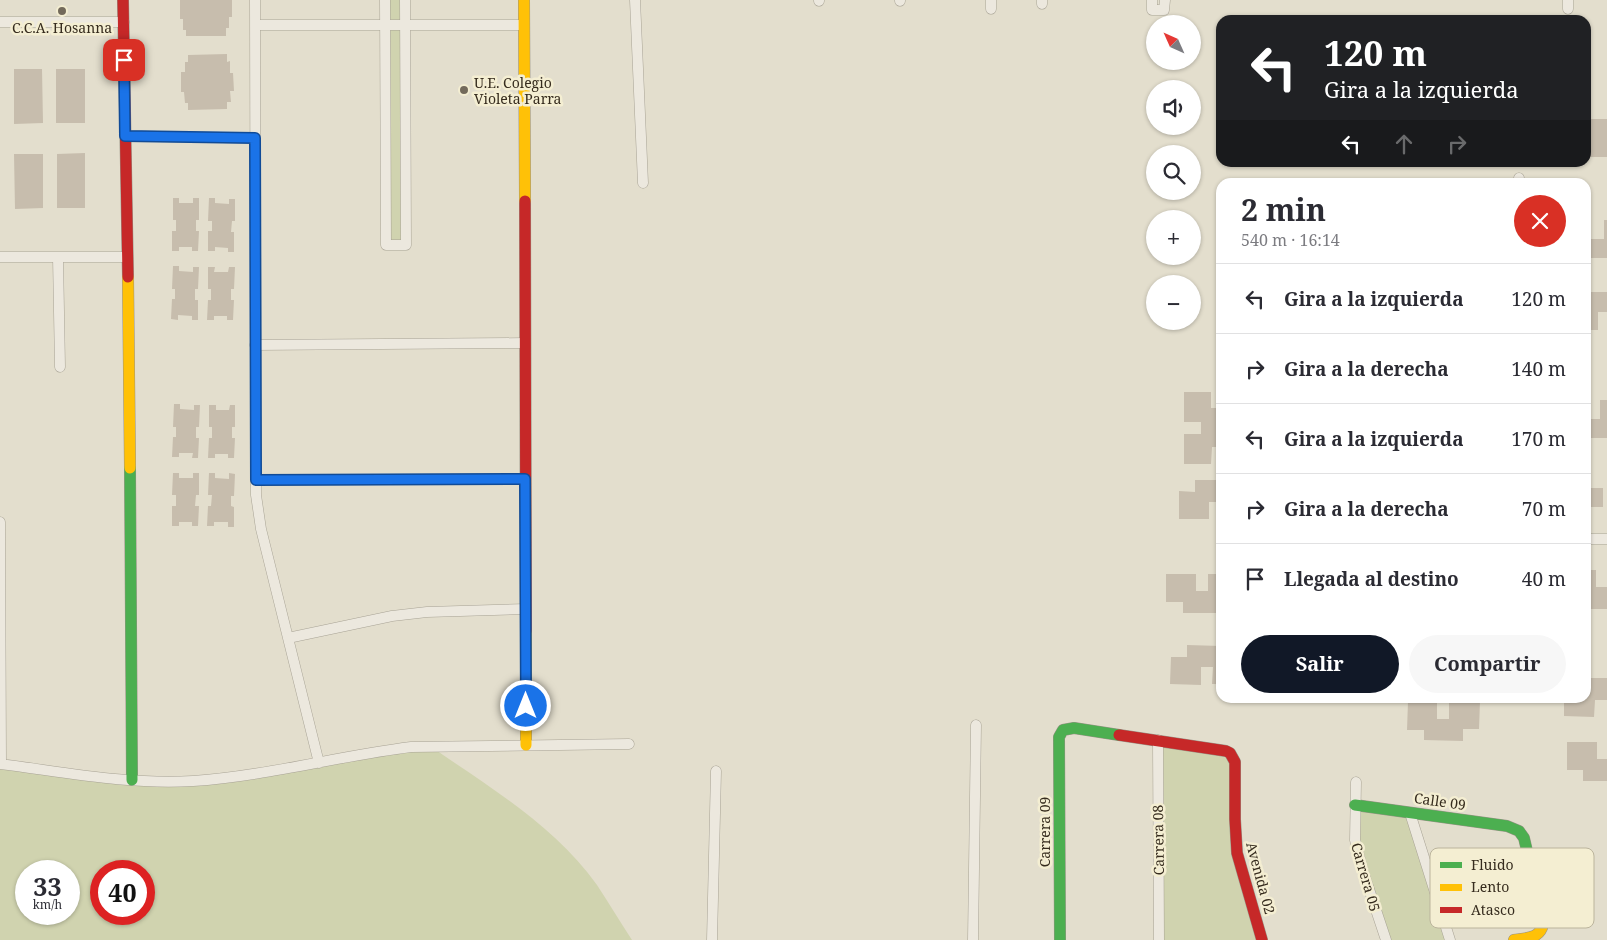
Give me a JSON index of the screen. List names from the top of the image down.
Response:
{
  "streets": {
    "street": [
      "Calle 09",
      "Carrera 09",
      "Carrera 08",
      "Carrera 05",
      "Avenida 02"
    ]
  },
  "crossings": [
    ["Calle 09", "Carrera 05"],
    ["Carrera 09", "Carrera 08"],
    ["Carrera 09", "Avenida 02"],
    ["Carrera 08", "Avenida 02"]
  ],
  "places": ["C.C.A. Hosanna", "U.E. Colegio Violeta Parra"],
  "legend": ["Fluido", "Lento", "Atasco"],
  "north": "top left",
  "page": {
    "map_buttons": ["+", "−"],
    "turn": ["120 m", "Gira a la izquierda"],
    "heading": ["2 min", "540 m · 16:14"],
    "list": [
      {
        "name": "Gira a la izquierda",
        "value": "120 m"
      },
      {
        "name": "Gira a la derecha",
        "value": "140 m"
      },
      {
        "name": "Gira a la izquierda",
        "value": "170 m"
      },
      {
        "name": "Gira a la derecha",
        "value": "70 m"
      },
      {
        "name": "Llegada al destino",
        "value": "40 m"
      }
    ],
    "buttons": ["Salir", "Compartir"],
    "speed": "33 km/h",
    "limit": "40"
  }
}
